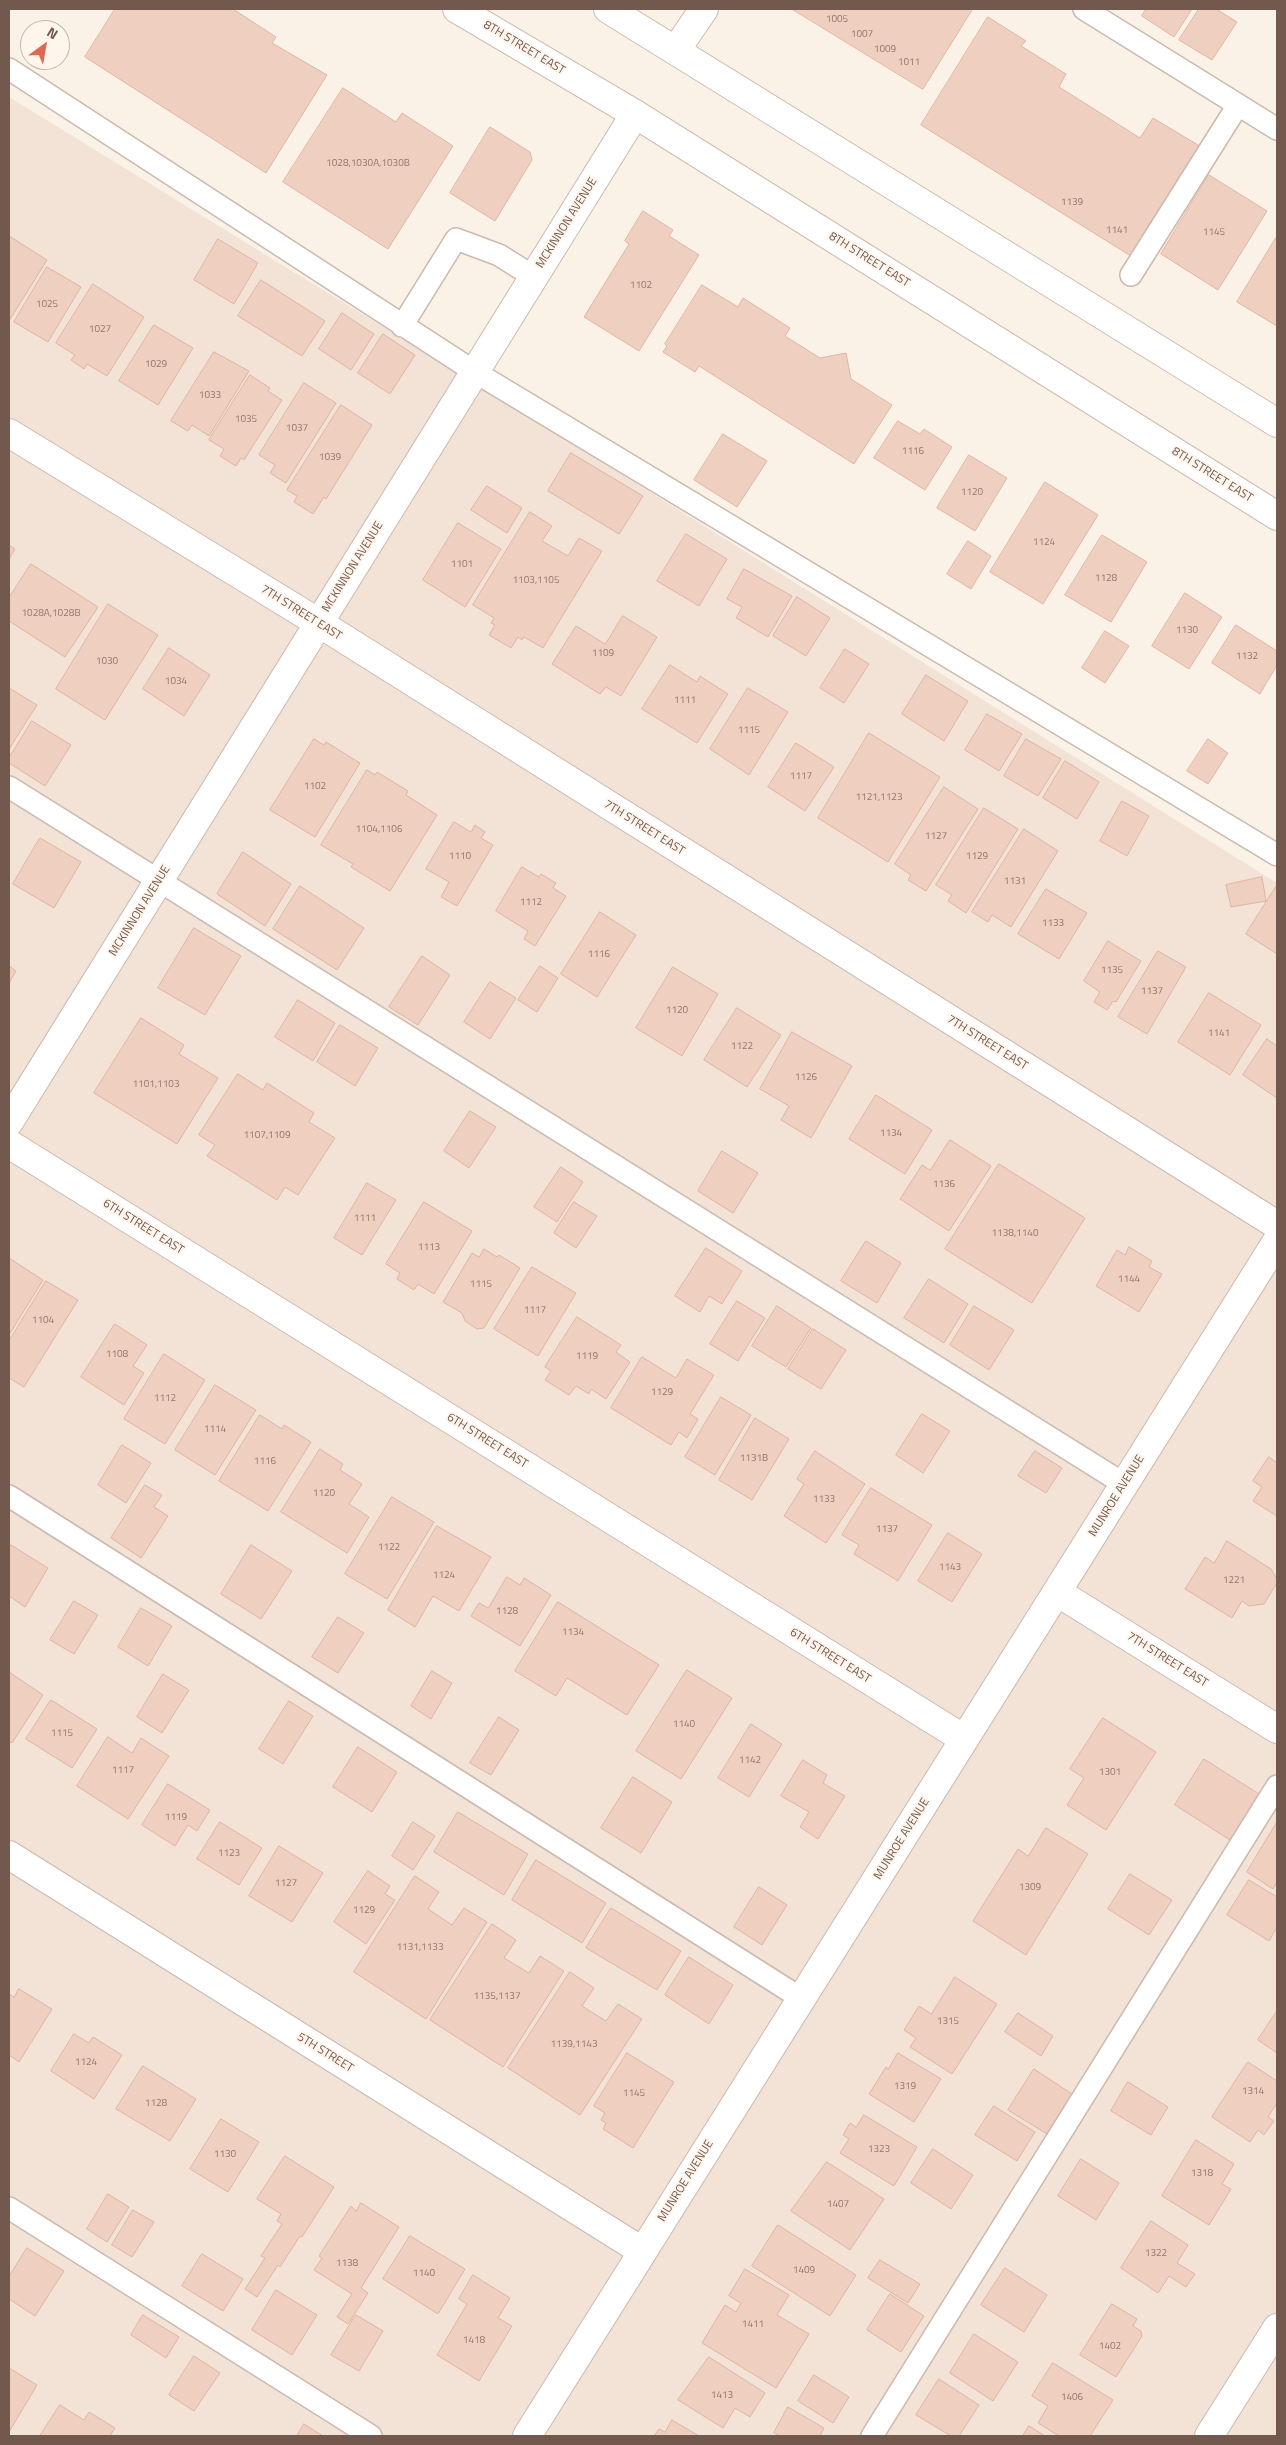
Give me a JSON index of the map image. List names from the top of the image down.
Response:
{
  "streets": {
    "street": [
      "8TH STREET EAST",
      "MCKINNON AVENUE",
      "7TH STREET EAST",
      "6TH STREET EAST",
      "MUNROE AVENUE",
      "5TH STREET"
    ]
  },
  "crossings": [
    ["8TH STREET EAST", "MCKINNON AVENUE"],
    ["MCKINNON AVENUE", "7TH STREET EAST"],
    ["7TH STREET EAST", "MUNROE AVENUE"],
    ["6TH STREET EAST", "MUNROE AVENUE"],
    ["MUNROE AVENUE", "5TH STREET"]
  ],
  "house_numbers": [
    "1005",
    "1007",
    "1009",
    "1011",
    "1028,1030A,1030B",
    "1139",
    "1141",
    "1145",
    "1102",
    "1025",
    "1027",
    "1029",
    "1033",
    "1035",
    "1037",
    "1116",
    "1039",
    "1120",
    "1124",
    "1101",
    "1128",
    "1103,1105",
    "1028A,1028B",
    "1130",
    "1109",
    "1132",
    "1030",
    "1034",
    "1111",
    "1115",
    "1117",
    "1102",
    "1121,1123",
    "1104,1106",
    "1127",
    "1110",
    "1129",
    "1131",
    "1112",
    "1133",
    "1116",
    "1135",
    "1137",
    "1120",
    "1141",
    "1122",
    "1126",
    "1101,1103",
    "1134",
    "1107,1109",
    "1136",
    "1111",
    "1138,1140",
    "1113",
    "1144",
    "1115",
    "1117",
    "1104",
    "1108",
    "1119",
    "1129",
    "1112",
    "1114",
    "1131B",
    "1116",
    "1120",
    "1133",
    "1137",
    "1122",
    "1143",
    "1124",
    "1221",
    "1128",
    "1134",
    "1140",
    "1115",
    "1142",
    "1117",
    "1301",
    "1119",
    "1123",
    "1127",
    "1309",
    "1129",
    "1131,1133",
    "1135,1137",
    "1315",
    "1139,1143",
    "1124",
    "1319",
    "1314",
    "1145",
    "1128",
    "1323",
    "1130",
    "1318",
    "1407",
    "1322",
    "1138",
    "1409",
    "1140",
    "1411",
    "1418",
    "1402",
    "1413",
    "1406"
  ],
  "north": "top right"
}
